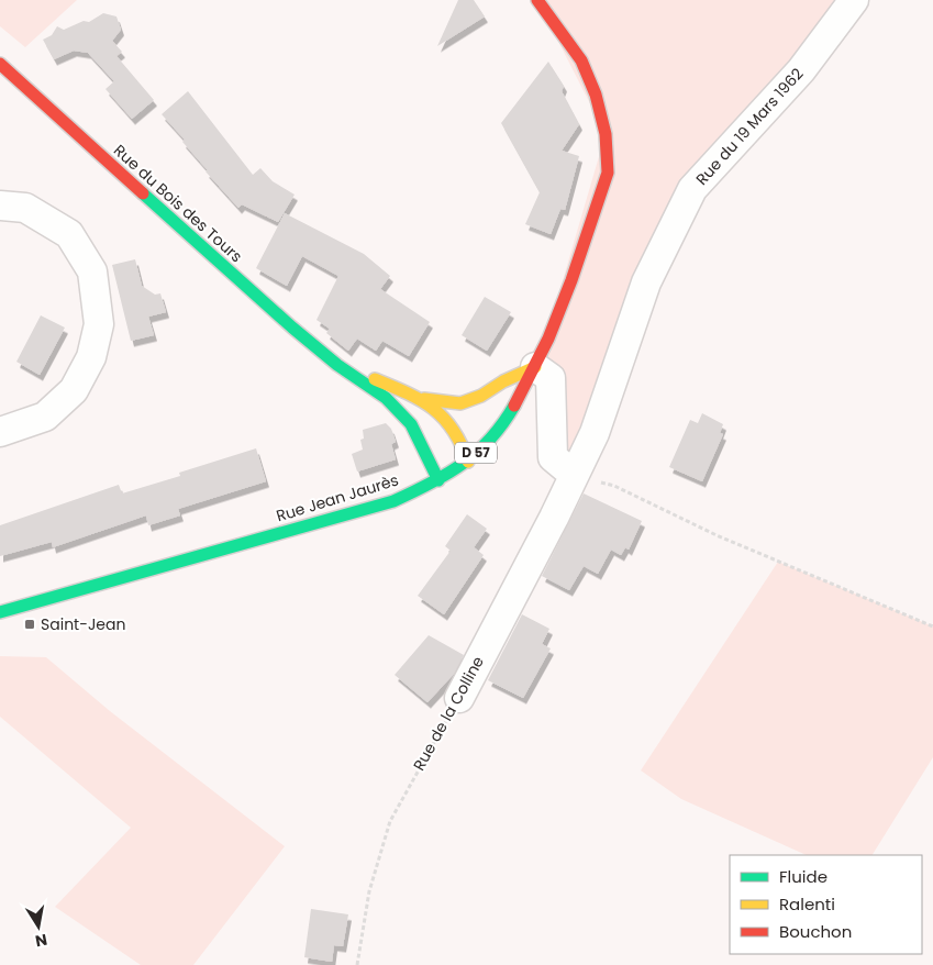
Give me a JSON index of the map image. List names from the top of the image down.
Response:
{
  "streets": {
    "main road": ["Rue du Bois des Tours", "D 57", "Rue Jean Jaurès"],
    "street": ["Rue du 19 Mars 1962", "Rue de la Colline"]
  },
  "crossings": [
    ["Rue du 19 Mars 1962", "Rue de la Colline"]
  ],
  "places": {
    "transit": ["Saint-Jean"]
  },
  "legend": ["Fluide", "Ralenti", "Bouchon"],
  "north": "bottom"
}
